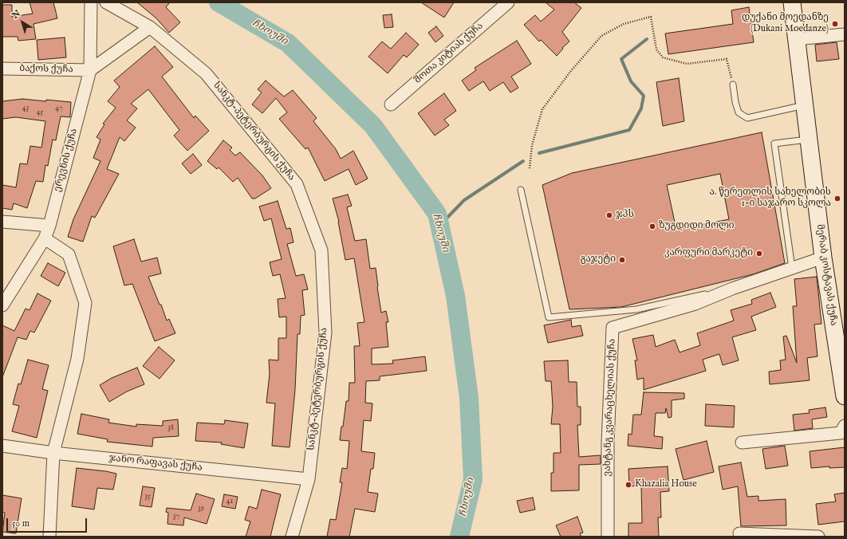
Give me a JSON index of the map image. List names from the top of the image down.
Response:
{
  "streets": {
    "main road": ["მერაბ კოსტავას ქუჩა"],
    "street": [
      "შოთა კიტიას ქუჩა",
      "ბაქოს ქუჩა",
      "სანკტ-პეტერბურგის ქუჩა",
      "ერევნის ქუჩა",
      "ვახტანგ კვარაცხელიას ქუჩა",
      "ჯანო რაფავას ქუჩა"
    ]
  },
  "crossings": [
    ["ბაქოს ქუჩა", "ერევნის ქუჩა"],
    ["სანკტ-პეტერბურგის ქუჩა", "ჯანო რაფავას ქუჩა"],
    ["მერაბ კოსტავას ქუჩა", "ვახტანგ კვარაცხელიას ქუჩა"]
  ],
  "water": ["ჩხოუში"],
  "places": [
    "დუქანი მოედანზე (Dukani Moedanze)",
    "ა. წერეთლის სახელობის 1-ი საჯარო სკოლა",
    "ჯპს",
    "ზუგდიდი მოლი",
    "კარფური მარკეტი",
    "გაჯეტი",
    "Khazalia House"
  ],
  "house_numbers": [
    "43",
    "47",
    "45",
    "38",
    "35",
    "41",
    "39",
    "37"
  ],
  "scale_bar": "50 m",
  "north": "top left"
}
